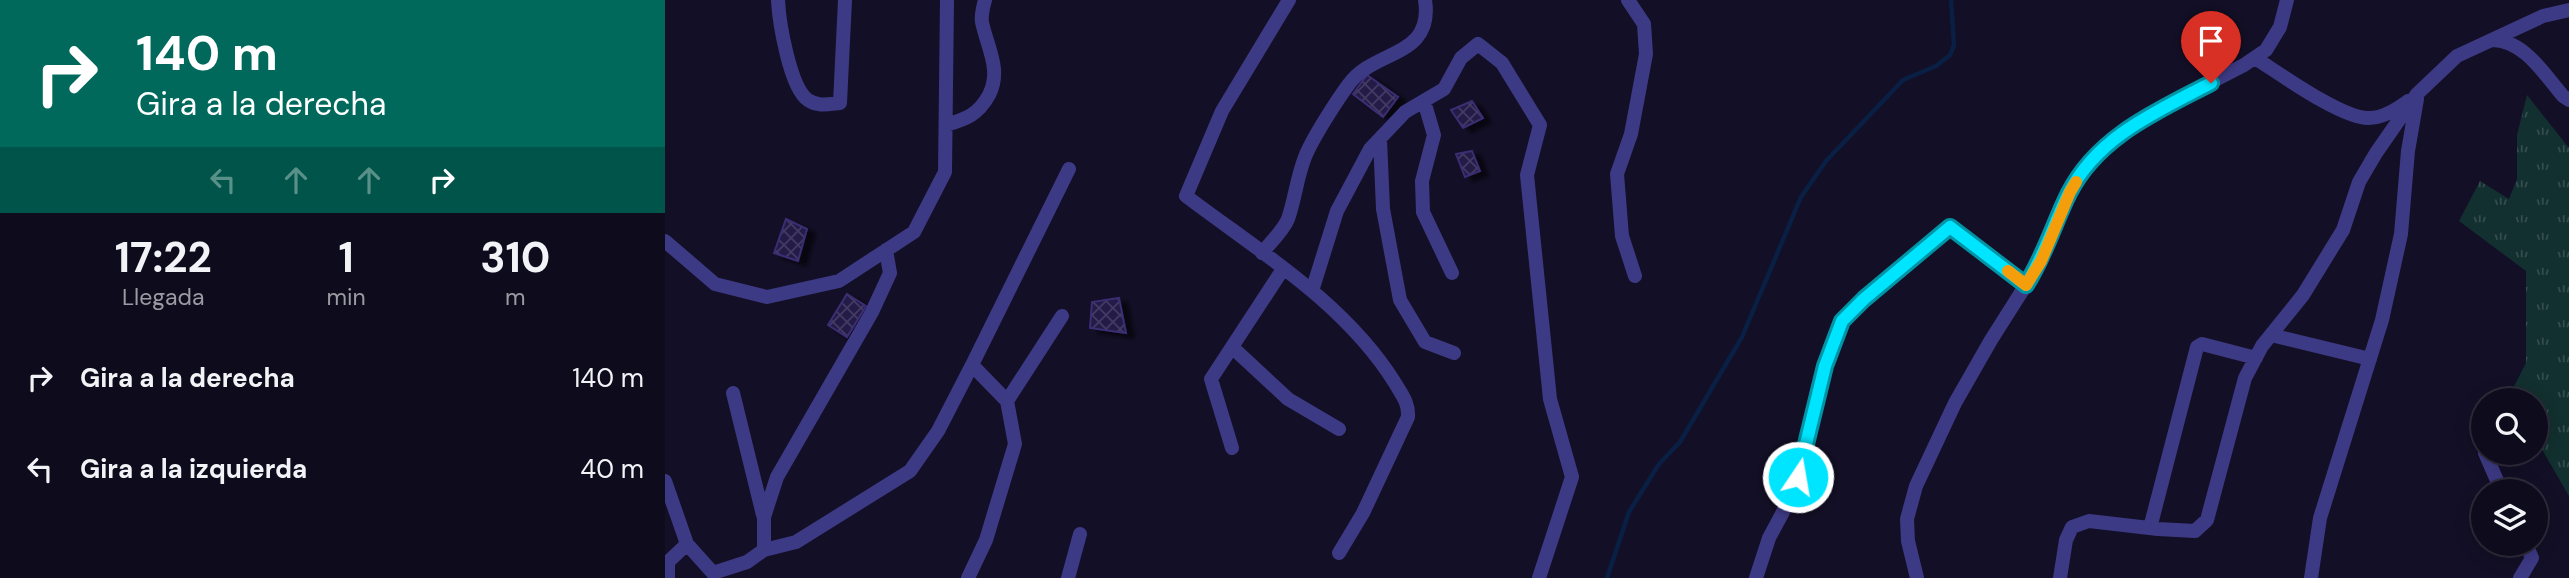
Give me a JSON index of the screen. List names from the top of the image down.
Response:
{
  "page": {
    "turn": ["140 m", "Gira a la derecha"],
    "eta": [
      "17:22",
      "Llegada",
      "1",
      "min",
      "310",
      "m"
    ],
    "list": [
      {
        "name": "Gira a la derecha",
        "value": "140 m"
      },
      {
        "name": "Gira a la izquierda",
        "value": "40 m"
      }
    ]
  }
}
